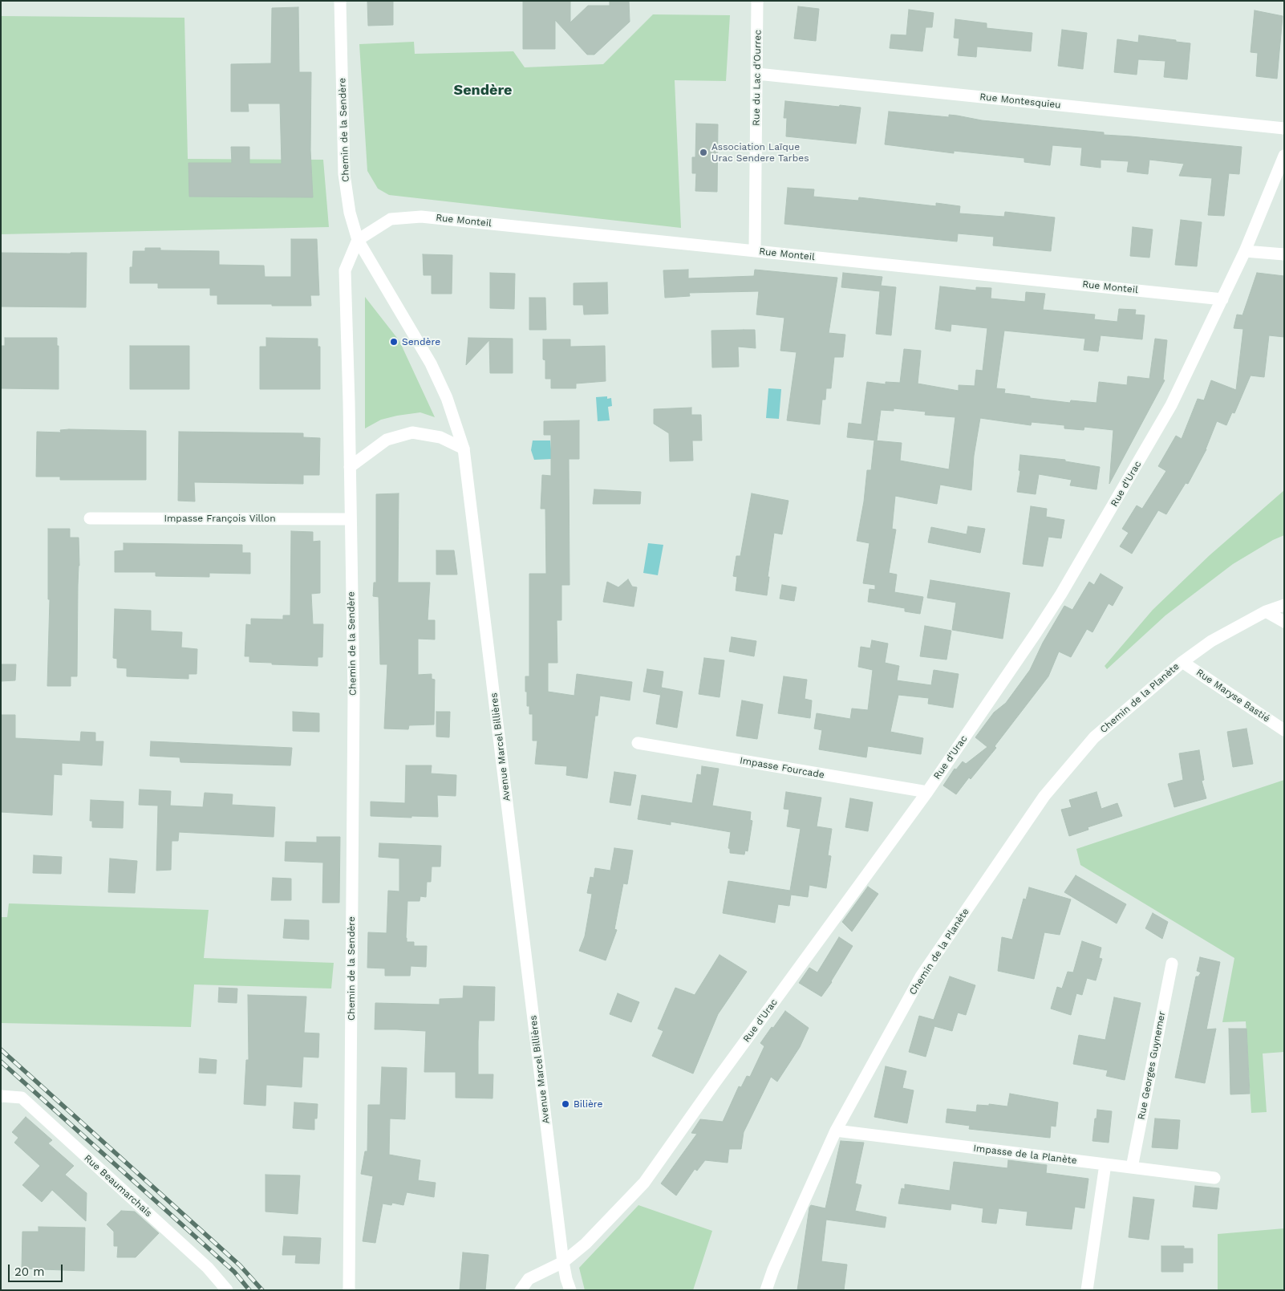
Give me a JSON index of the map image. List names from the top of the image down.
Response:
{
  "streets": {
    "street": [
      "Rue du Lac d'Ourrec",
      "Rue Montesquieu",
      "Chemin de la Sendère",
      "Rue Monteil",
      "Rue d'Urac",
      "Impasse François Villon",
      "Rue Maryse Bastié",
      "Chemin de la Planète",
      "Avenue Marcel Billières",
      "Impasse Fourcade",
      "Rue Georges Guynemer",
      "Impasse de la Planète",
      "Rue Beaumarchais"
    ]
  },
  "crossings": [
    ["Rue du Lac d'Ourrec", "Rue Montesquieu"],
    ["Rue du Lac d'Ourrec", "Rue Monteil"],
    ["Chemin de la Sendère", "Rue Monteil"],
    ["Chemin de la Sendère", "Impasse François Villon"],
    ["Chemin de la Sendère", "Avenue Marcel Billières"],
    ["Rue Monteil", "Rue d'Urac"],
    ["Rue Monteil", "Avenue Marcel Billières"],
    ["Rue d'Urac", "Avenue Marcel Billières"],
    ["Rue d'Urac", "Impasse Fourcade"],
    ["Rue Maryse Bastié", "Chemin de la Planète"],
    ["Chemin de la Planète", "Impasse de la Planète"],
    ["Rue Georges Guynemer", "Impasse de la Planète"]
  ],
  "districts": ["Sendère"],
  "places": ["Association Laïque Urac Sendere Tarbes", "Sendère", "Bilière"],
  "scale_bar": "20 m"
}
